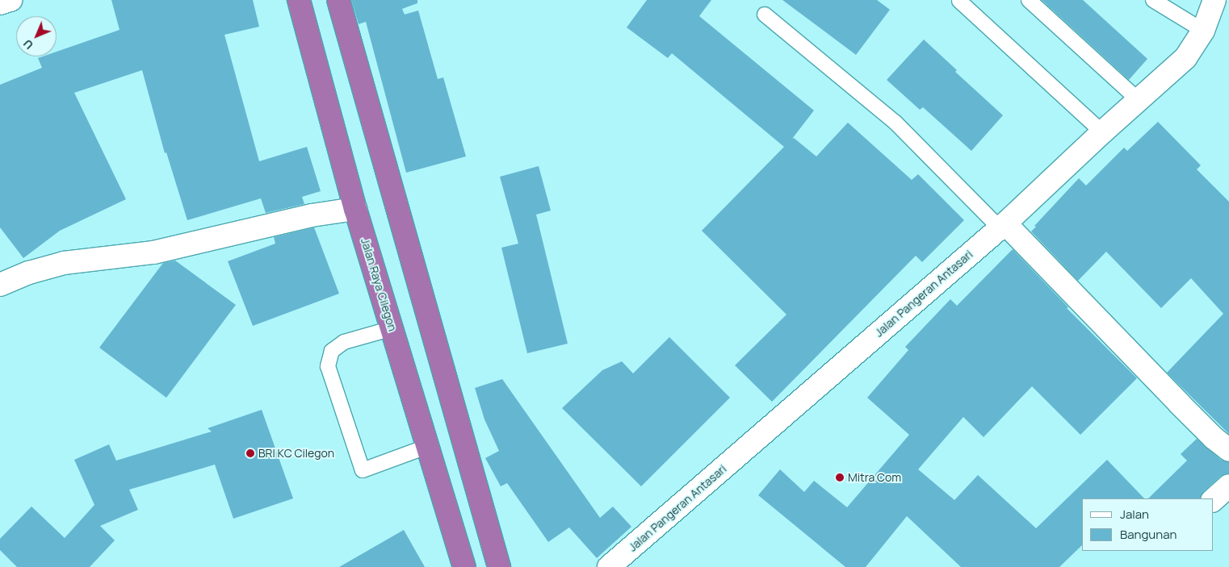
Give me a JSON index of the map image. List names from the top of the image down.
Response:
{
  "streets": {
    "highway": ["Jalan Raya Cilegon"],
    "street": ["Jalan Pangeran Antasari"]
  },
  "places": ["BRI KC Cilegon", "Mitra Com"],
  "legend": ["Jalan", "Bangunan"],
  "north": "bottom left"
}
